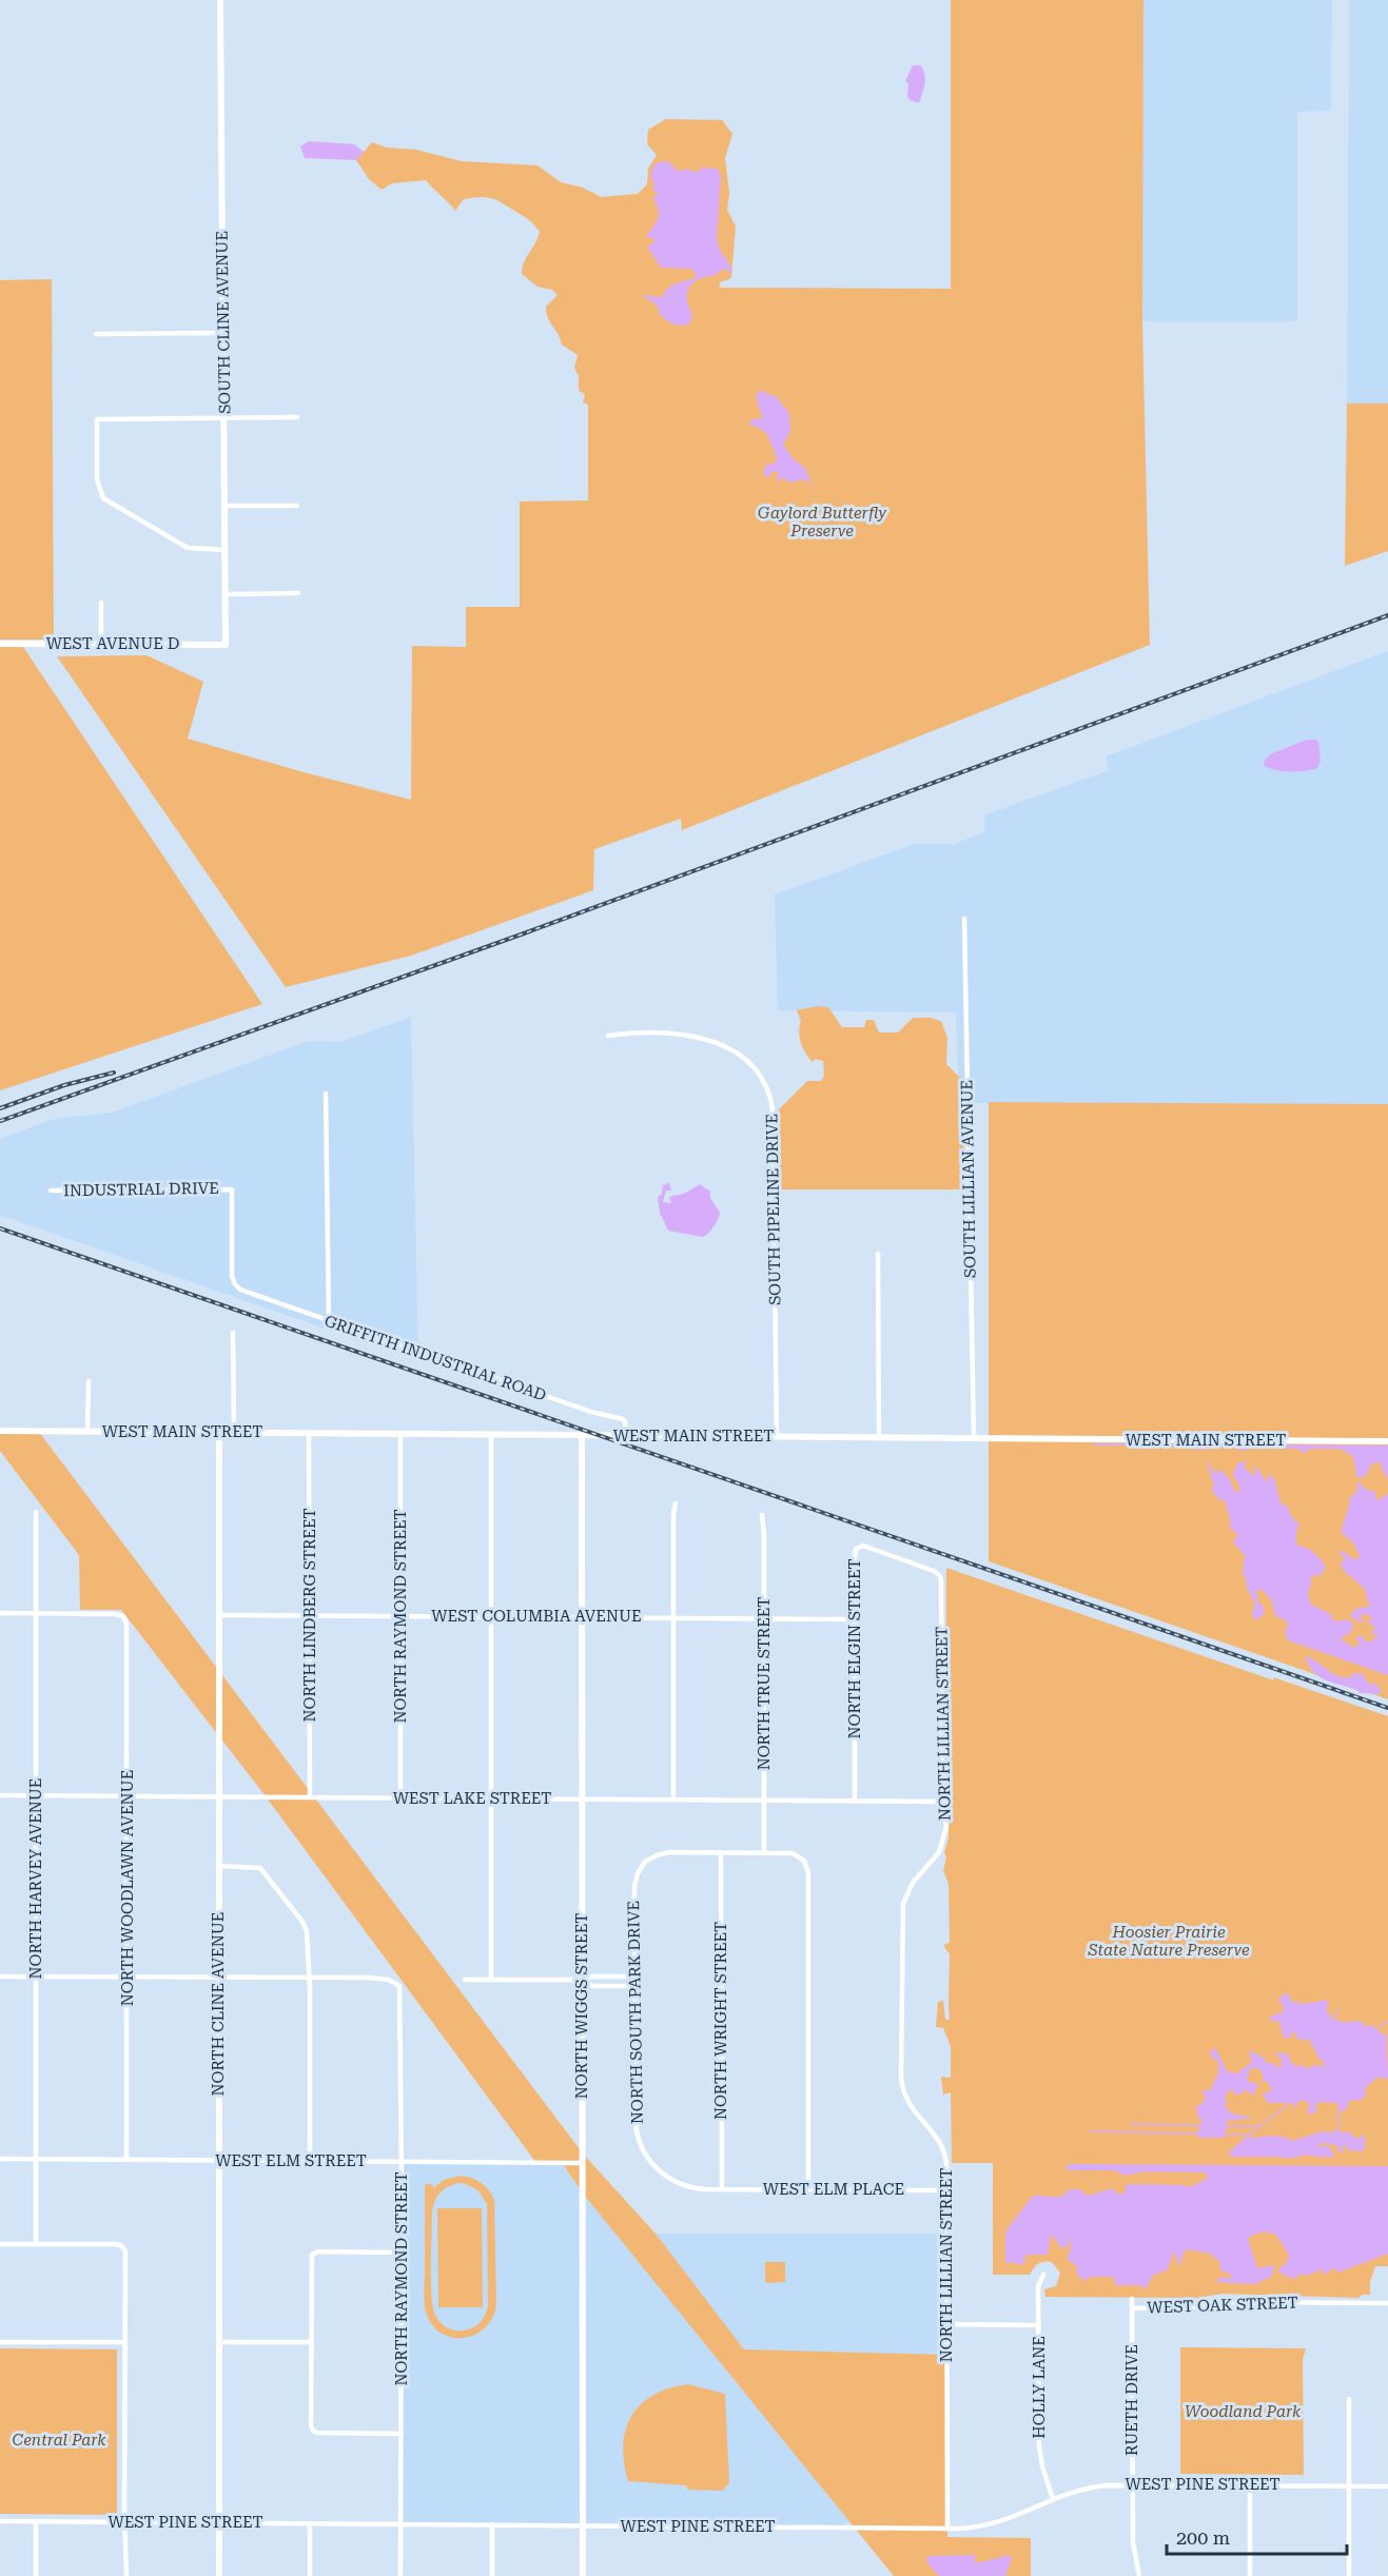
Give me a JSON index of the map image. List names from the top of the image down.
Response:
{
  "streets": {
    "street": [
      "SOUTH CLINE AVENUE",
      "WEST AVENUE D",
      "SOUTH LILLIAN AVENUE",
      "INDUSTRIAL DRIVE",
      "SOUTH PIPELINE DRIVE",
      "GRIFFITH INDUSTRIAL ROAD",
      "WEST MAIN STREET",
      "NORTH LINDBERG STREET",
      "NORTH RAYMOND STREET",
      "WEST COLUMBIA AVENUE",
      "NORTH ELGIN STREET",
      "NORTH TRUE STREET",
      "NORTH LILLIAN STREET",
      "WEST LAKE STREET",
      "NORTH HARVEY AVENUE",
      "NORTH WOODLAWN AVENUE",
      "NORTH CLINE AVENUE",
      "NORTH WIGGS STREET",
      "NORTH SOUTH PARK DRIVE",
      "NORTH WRIGHT STREET",
      "WEST ELM STREET",
      "WEST ELM PLACE",
      "WEST OAK STREET",
      "HOLLY LANE",
      "RUETH DRIVE",
      "WEST PINE STREET"
    ]
  },
  "crossings": [
    ["SOUTH CLINE AVENUE", "WEST AVENUE D"],
    ["SOUTH LILLIAN AVENUE", "WEST MAIN STREET"],
    ["INDUSTRIAL DRIVE", "GRIFFITH INDUSTRIAL ROAD"],
    ["SOUTH PIPELINE DRIVE", "WEST MAIN STREET"],
    ["GRIFFITH INDUSTRIAL ROAD", "WEST MAIN STREET"],
    ["WEST MAIN STREET", "NORTH LINDBERG STREET"],
    ["WEST MAIN STREET", "NORTH RAYMOND STREET"],
    ["WEST MAIN STREET", "NORTH CLINE AVENUE"],
    ["WEST MAIN STREET", "NORTH WIGGS STREET"],
    ["NORTH LINDBERG STREET", "WEST COLUMBIA AVENUE"],
    ["NORTH LINDBERG STREET", "WEST LAKE STREET"],
    ["NORTH RAYMOND STREET", "WEST COLUMBIA AVENUE"],
    ["NORTH RAYMOND STREET", "WEST LAKE STREET"],
    ["NORTH RAYMOND STREET", "WEST ELM STREET"],
    ["NORTH RAYMOND STREET", "WEST PINE STREET"],
    ["WEST COLUMBIA AVENUE", "NORTH ELGIN STREET"],
    ["WEST COLUMBIA AVENUE", "NORTH TRUE STREET"],
    ["WEST COLUMBIA AVENUE", "NORTH CLINE AVENUE"],
    ["WEST COLUMBIA AVENUE", "NORTH WIGGS STREET"],
    ["NORTH ELGIN STREET", "NORTH LILLIAN STREET"],
    ["NORTH ELGIN STREET", "WEST LAKE STREET"],
    ["NORTH TRUE STREET", "WEST LAKE STREET"],
    ["NORTH TRUE STREET", "NORTH SOUTH PARK DRIVE"],
    ["NORTH LILLIAN STREET", "WEST LAKE STREET"],
    ["NORTH LILLIAN STREET", "WEST ELM PLACE"],
    ["NORTH LILLIAN STREET", "WEST PINE STREET"],
    ["WEST LAKE STREET", "NORTH HARVEY AVENUE"],
    ["WEST LAKE STREET", "NORTH WOODLAWN AVENUE"],
    ["WEST LAKE STREET", "NORTH CLINE AVENUE"],
    ["WEST LAKE STREET", "NORTH WIGGS STREET"],
    ["NORTH HARVEY AVENUE", "NORTH WOODLAWN AVENUE"],
    ["NORTH HARVEY AVENUE", "WEST ELM STREET"],
    ["NORTH WOODLAWN AVENUE", "WEST ELM STREET"],
    ["NORTH CLINE AVENUE", "WEST ELM STREET"],
    ["NORTH CLINE AVENUE", "WEST PINE STREET"],
    ["NORTH WIGGS STREET", "WEST ELM STREET"],
    ["NORTH WIGGS STREET", "WEST PINE STREET"],
    ["NORTH SOUTH PARK DRIVE", "NORTH WRIGHT STREET"],
    ["NORTH SOUTH PARK DRIVE", "WEST ELM PLACE"],
    ["NORTH WRIGHT STREET", "WEST ELM PLACE"],
    ["WEST OAK STREET", "RUETH DRIVE"],
    ["HOLLY LANE", "WEST PINE STREET"],
    ["RUETH DRIVE", "WEST PINE STREET"]
  ],
  "parks": [
    "Gaylord Butterfly Preserve",
    "Hoosier Prairie State Nature Preserve",
    "Woodland Park",
    "Central Park"
  ],
  "scale_bar": "200 m"
}
